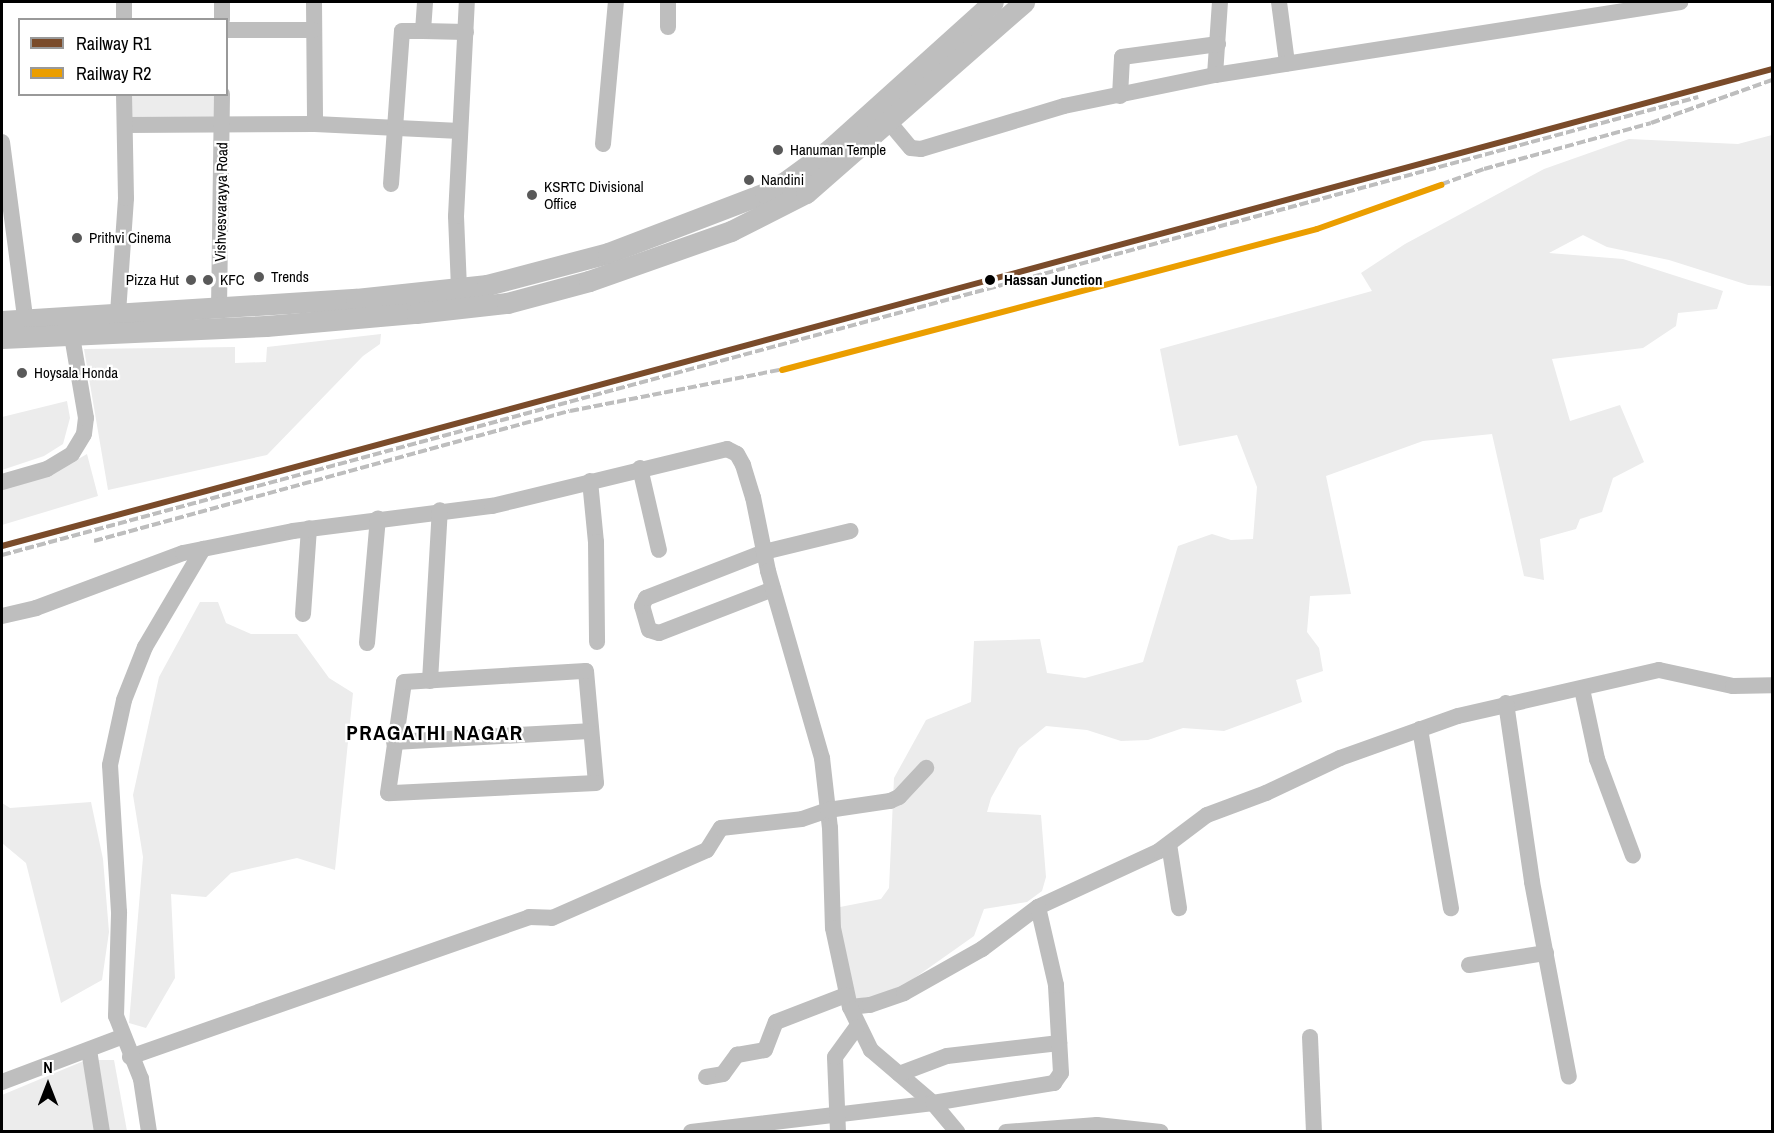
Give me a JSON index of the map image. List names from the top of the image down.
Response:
{
  "streets": {
    "street": ["Vishvesvarayya Road"]
  },
  "districts": ["PRAGATHI NAGAR"],
  "places": [
    "Hanuman Temple",
    "Nandini",
    "KSRTC Divisional Office",
    "Prithvi Cinema",
    "Trends",
    "Pizza Hut",
    "KFC",
    "Hassan Junction",
    "Hoysala Honda"
  ],
  "lines": ["rail line R1", "rail line R2"],
  "legend": ["Railway R1", "Railway R2"],
  "north": "top"
}
